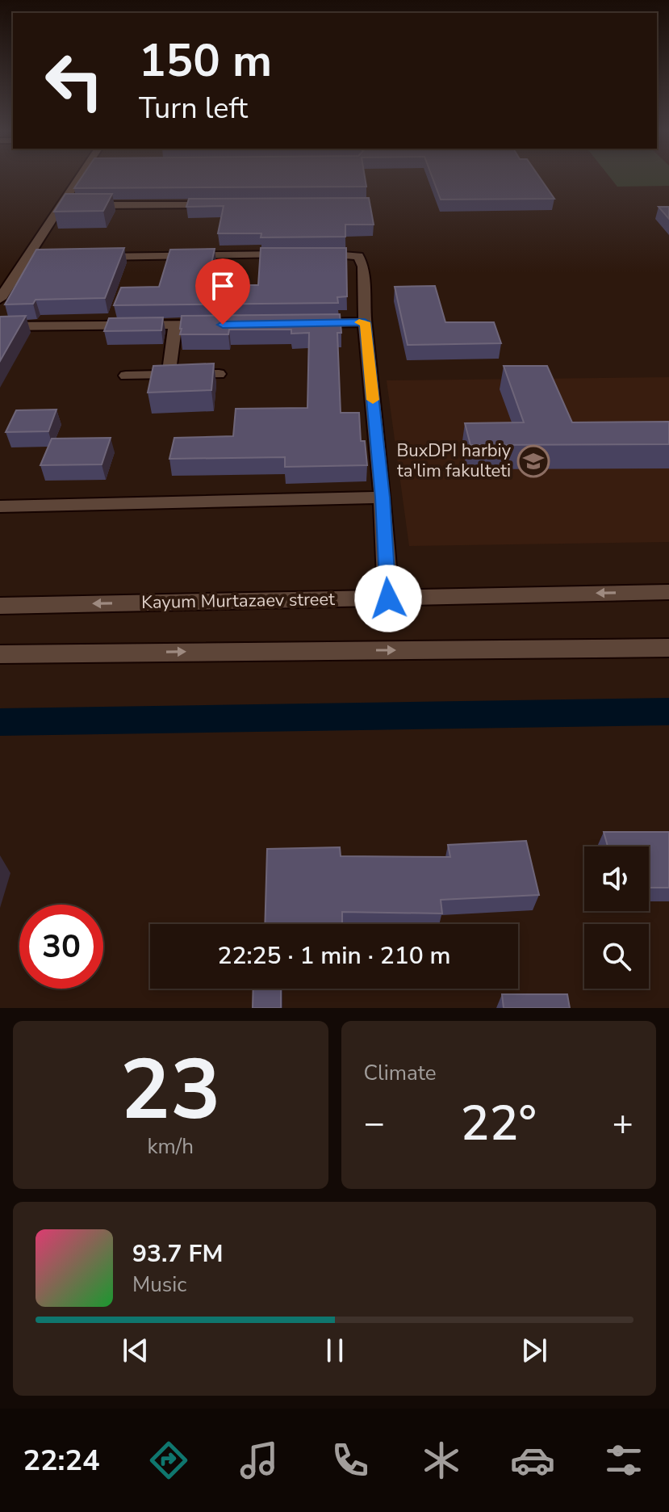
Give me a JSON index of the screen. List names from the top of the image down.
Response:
{
  "streets": {
    "street": ["Kayum Murtazaev street"]
  },
  "places": {
    "school or university": ["BuxDPI harbiy ta'lim fakulteti"]
  },
  "page": {
    "turn": ["150 m", "Turn left"],
    "limit": "30",
    "trip": "22:25 · 1 min · 210 m",
    "tile": [
      ["23", "km/h"],
      "Climate"
    ],
    "heat": ["−", "22°", "+"],
    "song": ["93.7 FM", "Music"],
    "tabs": "22:24"
  }
}
